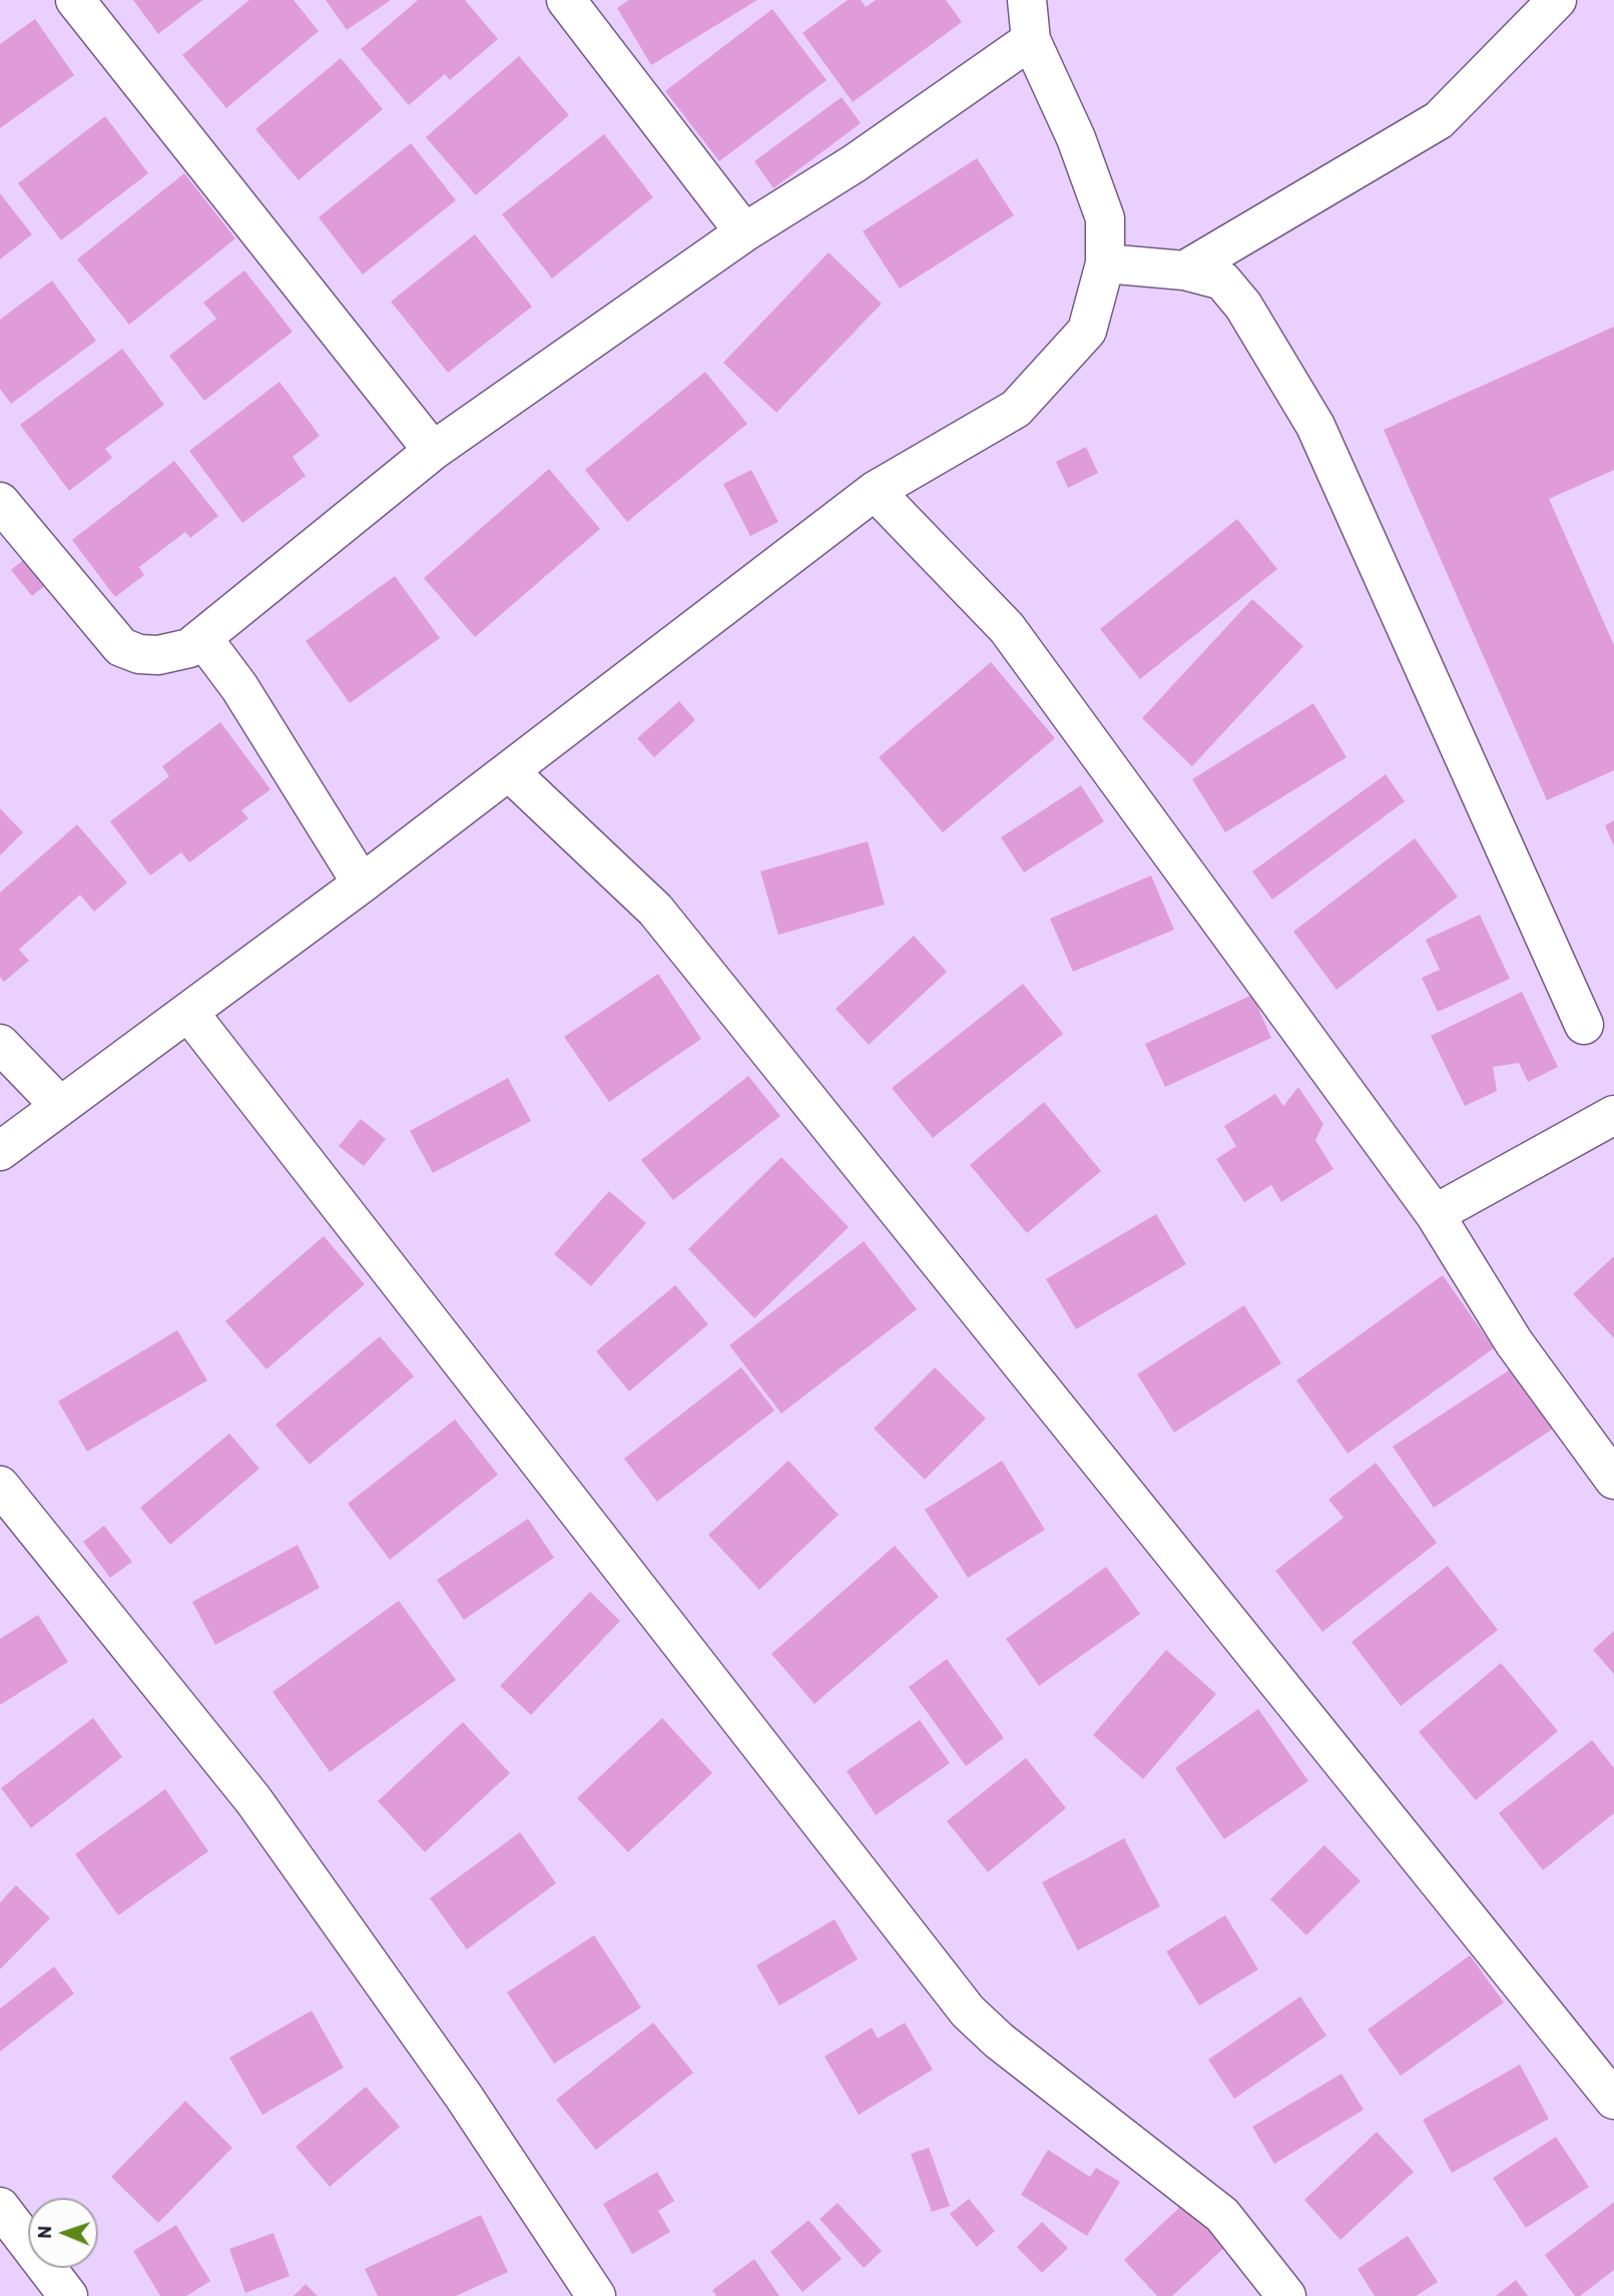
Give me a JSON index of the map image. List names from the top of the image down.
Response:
{
  "north": "left"
}
